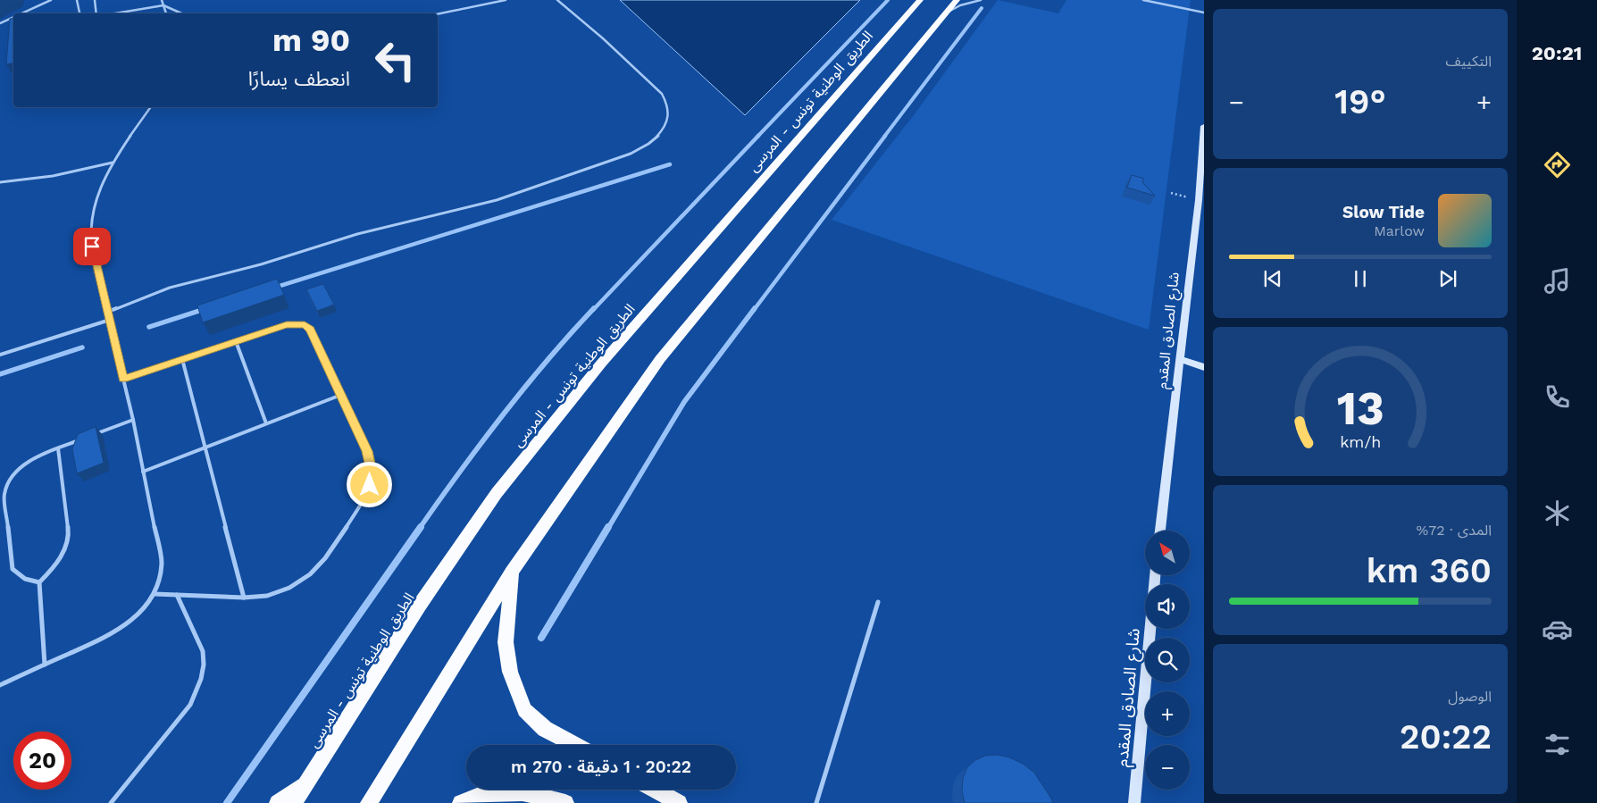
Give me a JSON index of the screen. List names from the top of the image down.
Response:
{
  "streets": {
    "highway": ["الطريق الوطنية تونس - المرسى"],
    "main road": ["شارع الصادق المقدم"]
  },
  "north": "top left",
  "page": {
    "tabs": "20:21",
    "tile": [
      "التكييف",
      ["المدى · 72%", "360 km"],
      ["الوصول", "20:22"]
    ],
    "turn": ["90 m", "انعطف يسارًا"],
    "heat": ["−", "19°", "+"],
    "song": ["Slow Tide", "Marlow"],
    "map_buttons": ["+", "−"],
    "limit": "20",
    "trip": "20:22 · 1 دقيقة · 270 m",
    "gauge": ["13", "km/h"]
  }
}
